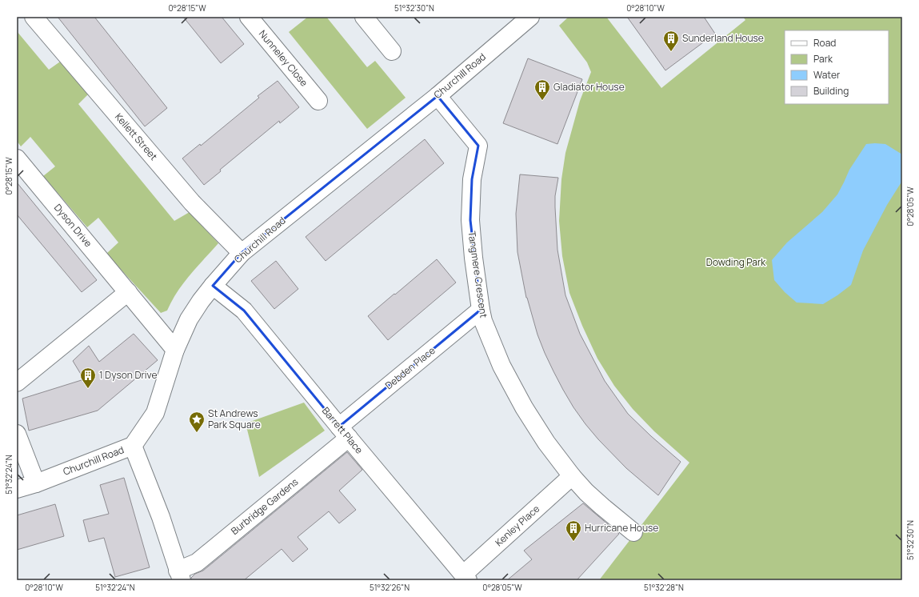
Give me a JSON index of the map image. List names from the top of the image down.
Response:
{
  "streets": {
    "street": [
      "Nunneley Close",
      "Churchill Road",
      "Kellett Street",
      "Dyson Drive",
      "Tangmere Crescent",
      "Debden Place",
      "Barrett Place",
      "Burbridge Gardens",
      "Kenley Place"
    ]
  },
  "crossings": [
    ["Churchill Road", "Kellett Street"],
    ["Churchill Road", "Dyson Drive"],
    ["Churchill Road", "Tangmere Crescent"],
    ["Churchill Road", "Barrett Place"],
    ["Churchill Road", "Burbridge Gardens"],
    ["Tangmere Crescent", "Debden Place"],
    ["Tangmere Crescent", "Kenley Place"],
    ["Debden Place", "Barrett Place"],
    ["Debden Place", "Burbridge Gardens"],
    ["Barrett Place", "Burbridge Gardens"],
    ["Barrett Place", "Kenley Place"]
  ],
  "parks": ["Dowding Park"],
  "places": {
    "building": [
      "Sunderland House",
      "Gladiator House",
      "1 Dyson Drive",
      "Hurricane House"
    ],
    "place": ["St Andrews Park Square"]
  },
  "legend": [
    "Road",
    "Park",
    "Water",
    "Building"
  ],
  "coordinates": [
    "0°28'15\"W",
    "51°32'30\"N",
    "0°28'10\"W",
    "0°28'05\"W",
    "51°32'24\"N",
    "51°32'26\"N",
    "51°32'28\"N"
  ]
}
